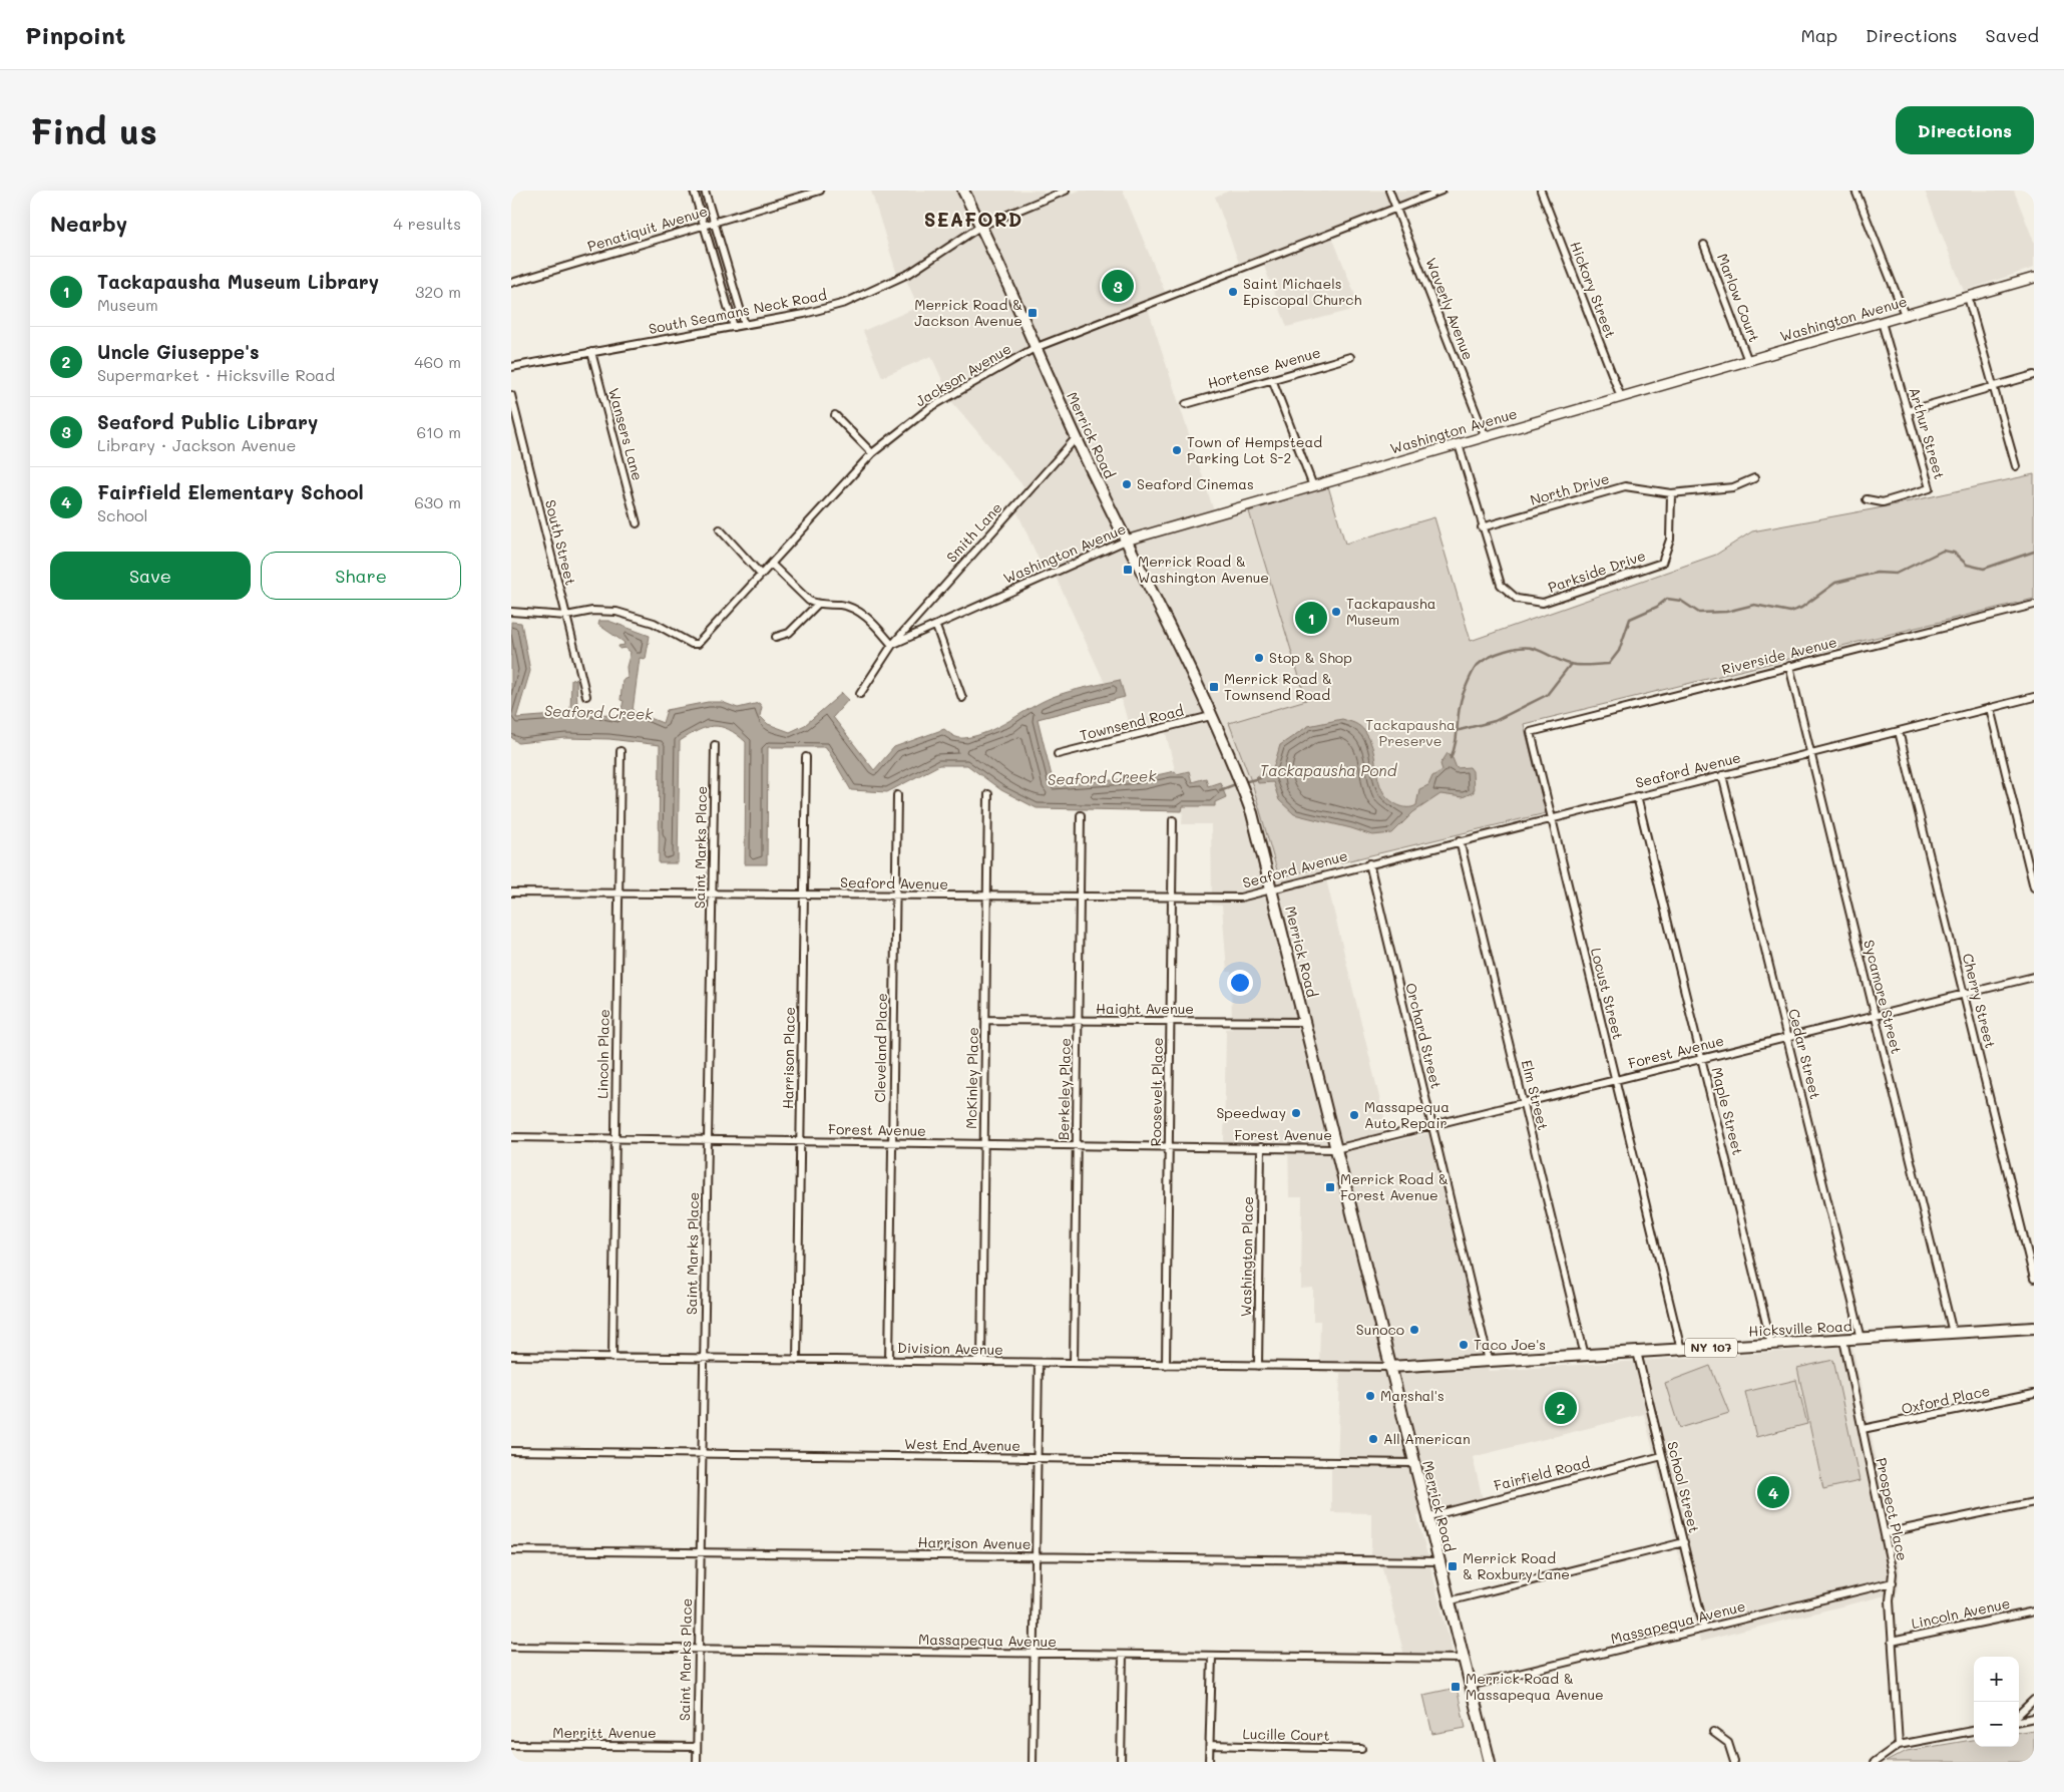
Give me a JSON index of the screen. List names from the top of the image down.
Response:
{
  "streets": {
    "main road": ["Merrick Road", "Hicksville Road", "NY 107"],
    "street": [
      "Penatiquit Avenue",
      "Hickory Street",
      "Marlow Court",
      "Waverly Avenue",
      "South Seamans Neck Road",
      "Washington Avenue",
      "Hortense Avenue",
      "Jackson Avenue",
      "Arthur Street",
      "Wansers Lane",
      "North Drive",
      "Smith Lane",
      "South Street",
      "Parkside Drive",
      "Riverside Avenue",
      "Townsend Road",
      "Seaford Avenue",
      "Saint Marks Place",
      "Locust Street",
      "Sycamore Street",
      "Cherry Street",
      "Haight Avenue",
      "Orchard Street",
      "Cleveland Place",
      "Forest Avenue",
      "Lincoln Place",
      "Cedar Street",
      "Harrison Place",
      "McKinley Place",
      "Berkeley Place",
      "Roosevelt Place",
      "Elm Street",
      "Maple Street",
      "Washington Place",
      "Division Avenue",
      "Oxford Place",
      "West End Avenue",
      "Fairfield Road",
      "School Street",
      "Prospect Place",
      "Harrison Avenue",
      "Lincoln Avenue",
      "Massapequa Avenue",
      "Merritt Avenue",
      "Lucille Court"
    ]
  },
  "crossings": [
    ["Hickory Street", "Washington Avenue"],
    ["Marlow Court", "Washington Avenue"],
    ["Waverly Avenue", "Washington Avenue"],
    ["Waverly Avenue", "Jackson Avenue"],
    ["South Seamans Neck Road", "Wansers Lane"],
    ["South Seamans Neck Road", "Merrick Road"],
    ["Washington Avenue", "Arthur Street"],
    ["Washington Avenue", "Merrick Road"],
    ["Washington Avenue", "Smith Lane"],
    ["Washington Avenue", "Parkside Drive"],
    ["Jackson Avenue", "Merrick Road"],
    ["Jackson Avenue", "South Street"],
    ["Merrick Road", "Smith Lane"],
    ["Merrick Road", "Townsend Road"],
    ["Merrick Road", "Seaford Avenue"],
    ["Merrick Road", "Haight Avenue"],
    ["Merrick Road", "Forest Avenue"],
    ["Merrick Road", "Hicksville Road"],
    ["Merrick Road", "Division Avenue"],
    ["Merrick Road", "West End Avenue"],
    ["Merrick Road", "Fairfield Road"],
    ["Merrick Road", "Harrison Avenue"],
    ["Merrick Road", "Massapequa Avenue"],
    ["North Drive", "Parkside Drive"],
    ["Riverside Avenue", "Locust Street"],
    ["Riverside Avenue", "Sycamore Street"],
    ["Seaford Avenue", "Saint Marks Place"],
    ["Seaford Avenue", "Locust Street"],
    ["Seaford Avenue", "Sycamore Street"],
    ["Seaford Avenue", "Cherry Street"],
    ["Seaford Avenue", "Orchard Street"],
    ["Seaford Avenue", "Cleveland Place"],
    ["Seaford Avenue", "Lincoln Place"],
    ["Seaford Avenue", "Cedar Street"],
    ["Seaford Avenue", "Harrison Place"],
    ["Seaford Avenue", "McKinley Place"],
    ["Seaford Avenue", "Berkeley Place"],
    ["Seaford Avenue", "Roosevelt Place"],
    ["Seaford Avenue", "Elm Street"],
    ["Seaford Avenue", "Maple Street"],
    ["Saint Marks Place", "Forest Avenue"],
    ["Saint Marks Place", "Division Avenue"],
    ["Saint Marks Place", "West End Avenue"],
    ["Saint Marks Place", "Harrison Avenue"],
    ["Saint Marks Place", "Massapequa Avenue"],
    ["Saint Marks Place", "Merritt Avenue"],
    ["Locust Street", "Forest Avenue"],
    ["Locust Street", "Hicksville Road"],
    ["Sycamore Street", "Forest Avenue"],
    ["Sycamore Street", "Hicksville Road"],
    ["Cherry Street", "Forest Avenue"],
    ["Haight Avenue", "McKinley Place"],
    ["Haight Avenue", "Berkeley Place"],
    ["Haight Avenue", "Roosevelt Place"],
    ["Orchard Street", "Forest Avenue"],
    ["Orchard Street", "Hicksville Road"],
    ["Cleveland Place", "Forest Avenue"],
    ["Cleveland Place", "Division Avenue"],
    ["Forest Avenue", "Lincoln Place"],
    ["Forest Avenue", "Cedar Street"],
    ["Forest Avenue", "Harrison Place"],
    ["Forest Avenue", "McKinley Place"],
    ["Forest Avenue", "Berkeley Place"],
    ["Forest Avenue", "Roosevelt Place"],
    ["Forest Avenue", "Elm Street"],
    ["Forest Avenue", "Maple Street"],
    ["Forest Avenue", "Washington Place"],
    ["Lincoln Place", "Division Avenue"],
    ["Cedar Street", "Hicksville Road"],
    ["Harrison Place", "Division Avenue"],
    ["McKinley Place", "Division Avenue"],
    ["Berkeley Place", "Division Avenue"],
    ["Roosevelt Place", "Division Avenue"],
    ["Elm Street", "Hicksville Road"],
    ["Maple Street", "Hicksville Road"],
    ["Washington Place", "Division Avenue"],
    ["Hicksville Road", "Division Avenue"],
    ["Hicksville Road", "School Street"],
    ["Hicksville Road", "Prospect Place"],
    ["Oxford Place", "Prospect Place"],
    ["Fairfield Road", "School Street"],
    ["School Street", "Massapequa Avenue"],
    ["Prospect Place", "Lincoln Avenue"],
    ["Prospect Place", "Massapequa Avenue"]
  ],
  "districts": ["SEAFORD"],
  "water": ["Seaford Creek", "Tackapausha Pond"],
  "parks": ["Tackapausha Preserve"],
  "places": {
    "other": [
      "Saint Michaels Episcopal Church",
      "Town of Hempstead Parking Lot S-2",
      "Seaford Cinemas",
      "Tackapausha Museum",
      "Stop & Shop",
      "Speedway",
      "Massapequa Auto Repair",
      "Sunoco",
      "Taco Joe's",
      "Marshal's",
      "All American"
    ],
    "transit": [
      "Merrick Road & Jackson Avenue",
      "Merrick Road & Washington Avenue",
      "Merrick Road & Townsend Road",
      "Merrick Road & Forest Avenue",
      "Merrick Road & Roxbury Lane",
      "Merrick Road & Massapequa Avenue"
    ]
  },
  "page": {
    "header": "Pinpoint",
    "nav": ["Map", "Directions", "Saved"],
    "buttons": [
      "Directions",
      ["Save", "Share"]
    ],
    "title": "Find us",
    "heading": ["Nearby", "4 results"],
    "list": [
      {
        "mark": "1",
        "name": "Tackapausha Museum Library",
        "note": "Museum",
        "value": "320 m"
      },
      {
        "mark": "2",
        "name": "Uncle Giuseppe's",
        "note": "Supermarket · Hicksville Road",
        "value": "460 m"
      },
      {
        "mark": "3",
        "name": "Seaford Public Library",
        "note": "Library · Jackson Avenue",
        "value": "610 m"
      },
      {
        "mark": "4",
        "name": "Fairfield Elementary School",
        "note": "School",
        "value": "630 m"
      }
    ],
    "pins": [
      "3",
      "1",
      "2",
      "4"
    ],
    "map_buttons": ["+", "−"]
  }
}
